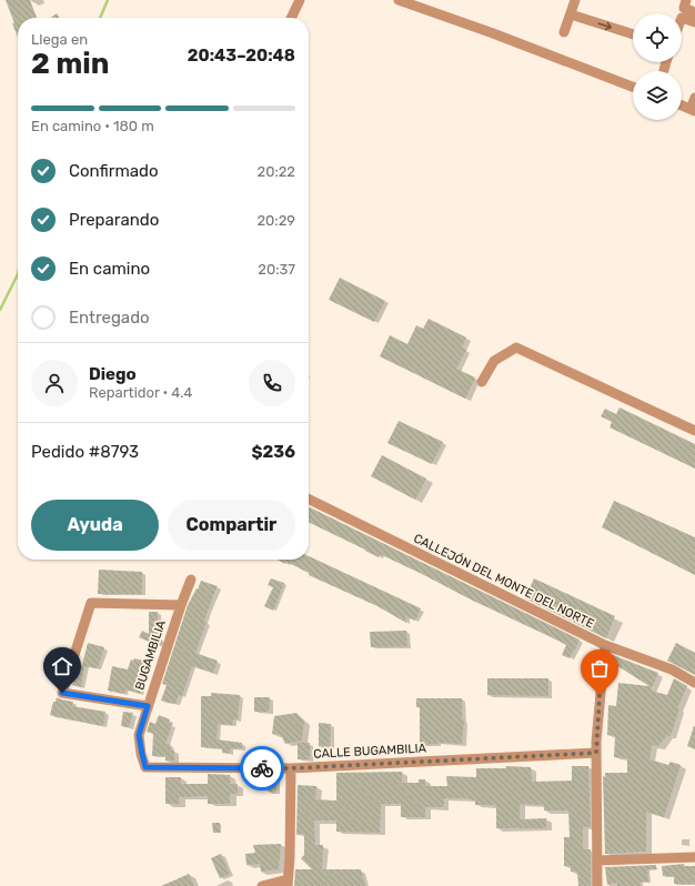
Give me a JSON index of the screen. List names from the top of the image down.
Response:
{
  "streets": {
    "street": ["CALLEJÓN DEL MONTE DEL NORTE", "BUGAMBILIA", "CALLE BUGAMBILIA"]
  },
  "crossings": [
    ["BUGAMBILIA", "CALLE BUGAMBILIA"]
  ],
  "page": {
    "heading": ["2 min", "Llega en", "20:43–20:48"],
    "panel": [
      "Diego",
      "Repartidor · 4.4",
      "Pedido #8793",
      "$236"
    ],
    "bar": "En camino · 180 m",
    "list": [
      ["Confirmado", "20:22"],
      ["Preparando", "20:29"],
      ["En camino", "20:37"],
      "Entregado"
    ],
    "buttons": ["Ayuda", "Compartir"]
  }
}
